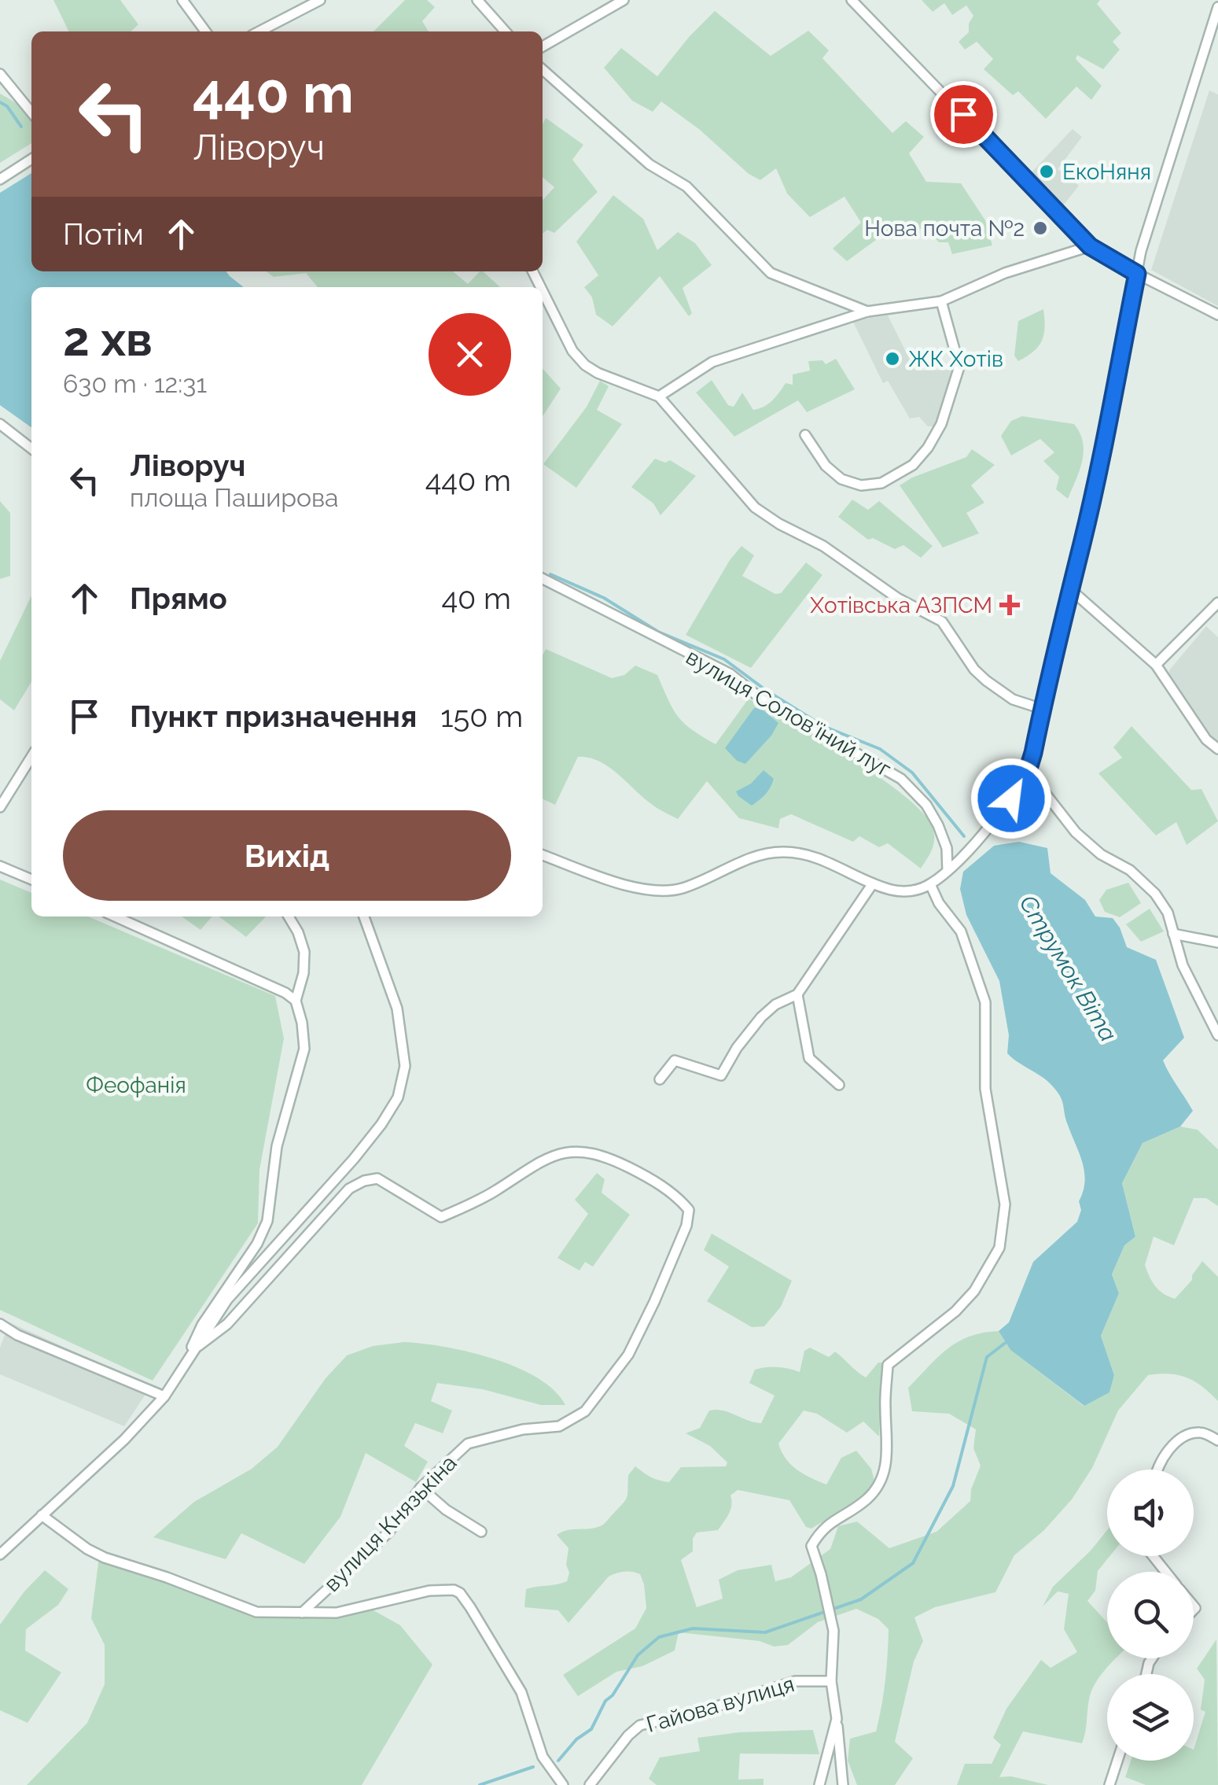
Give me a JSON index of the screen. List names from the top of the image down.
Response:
{
  "streets": {
    "street": ["вулиця Солов'їний луг", "вулиця Князькіна", "Гайова вулиця"]
  },
  "water": ["Струмок Віта"],
  "parks": ["Феофанія"],
  "places": {
    "other": ["ЕкоНяня", "Нова почта №2", "ЖК Хотів"],
    "health": ["Хотівська АЗПСМ"]
  },
  "page": {
    "turn": ["440 m", "Ліворуч"],
    "then": "Потім",
    "heading": ["2 хв", "630 m · 12:31"],
    "list": [
      {
        "name": "Ліворуч",
        "note": "площа Паширова",
        "value": "440 m"
      },
      {
        "name": "Прямо",
        "value": "40 m"
      },
      {
        "name": "Пункт призначення",
        "value": "150 m"
      }
    ],
    "buttons": "Вихід"
  }
}
